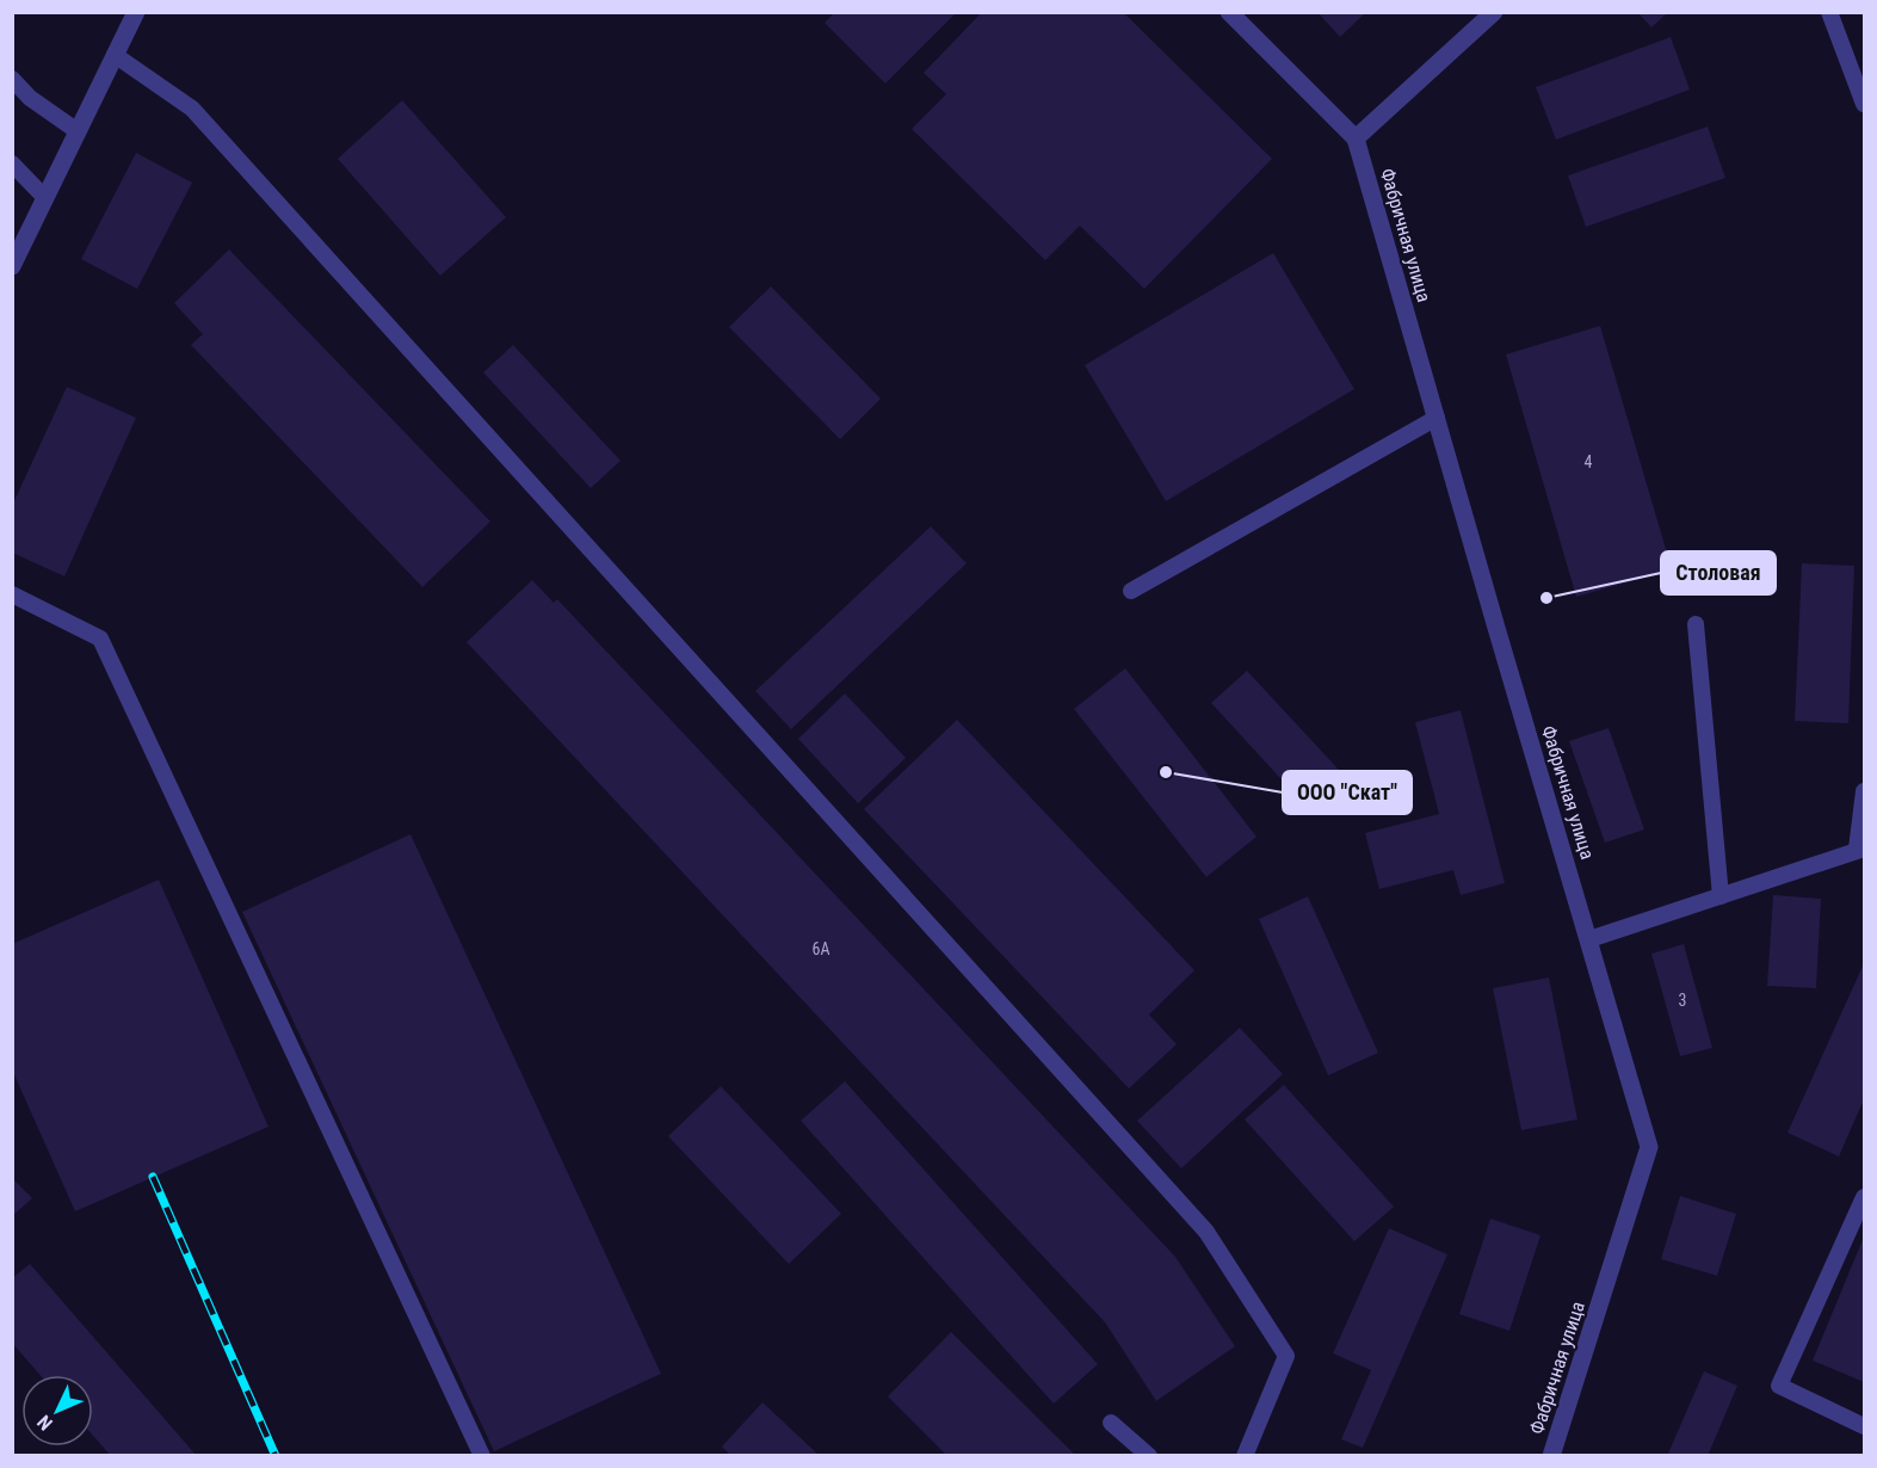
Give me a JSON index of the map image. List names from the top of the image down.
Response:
{
  "streets": {
    "street": ["Фабричная улица"]
  },
  "places": ["Столовая", "ООО \"Скат\""],
  "house_numbers": ["4", "6А", "3"],
  "north": "bottom left"
}
